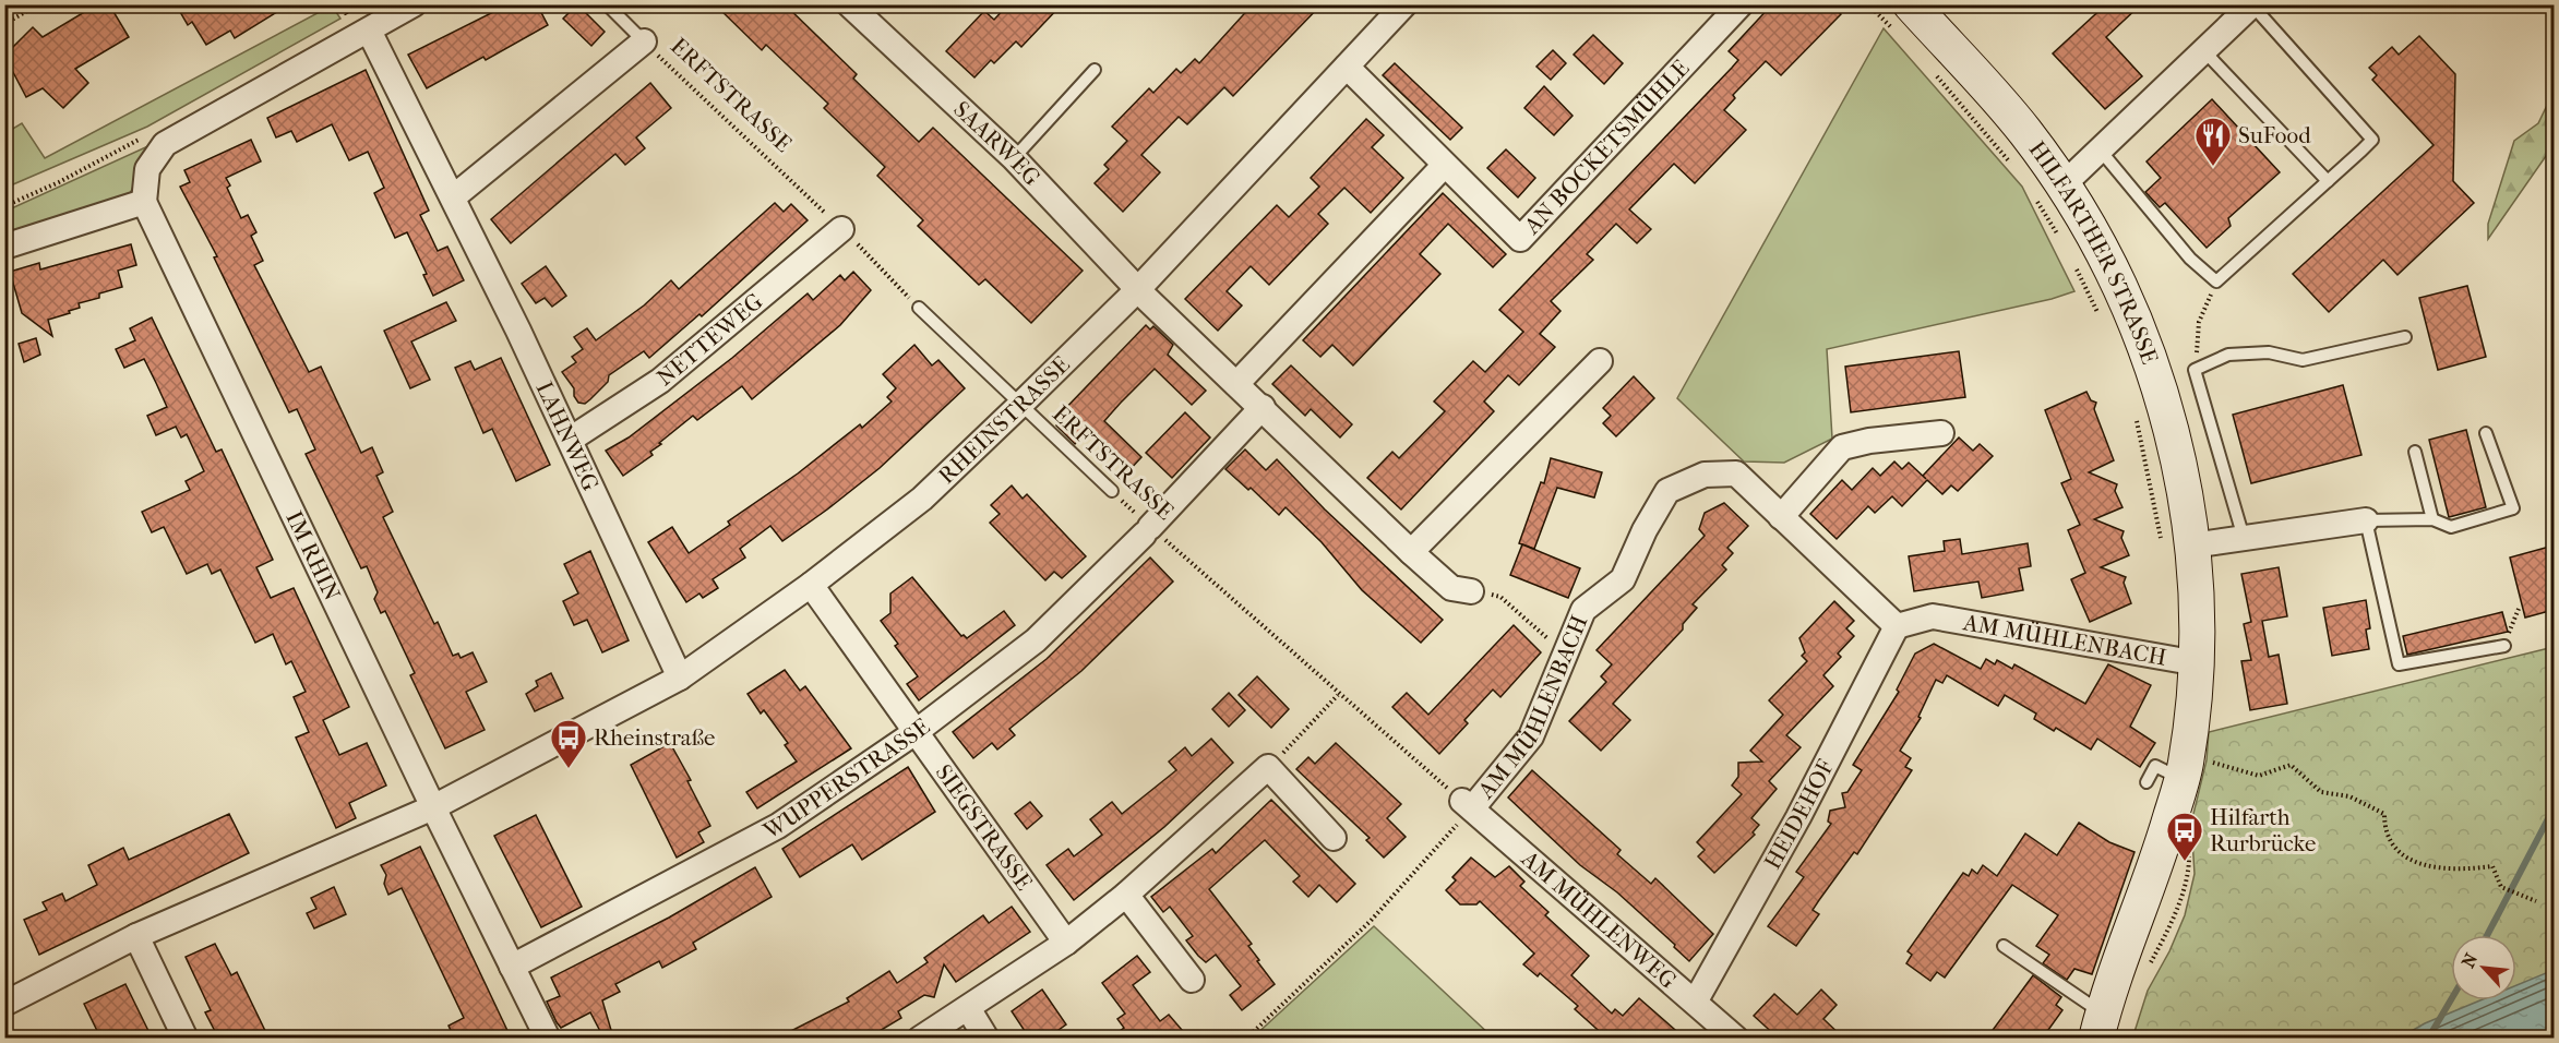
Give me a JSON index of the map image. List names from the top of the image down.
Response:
{
  "streets": {
    "main road": ["HILFARTHER STRASSE"],
    "street": [
      "SAARWEG",
      "AN BOCKETSMÜHLE",
      "NETTEWEG",
      "RHEINSTRASSE",
      "LAHNWEG",
      "IM RHIN",
      "AM MÜHLENBACH",
      "WUPPERSTRASSE",
      "HEIDEHOF",
      "SIEGSTRASSE",
      "AM MÜHLENWEG"
    ],
    "lane": ["ERFTSTRASSE"]
  },
  "crossings": [
    ["ERFTSTRASSE", "NETTEWEG"],
    ["ERFTSTRASSE", "RHEINSTRASSE"],
    ["ERFTSTRASSE", "AM MÜHLENBACH"],
    ["ERFTSTRASSE", "WUPPERSTRASSE"],
    ["ERFTSTRASSE", "AM MÜHLENWEG"],
    ["SAARWEG", "RHEINSTRASSE"],
    ["AN BOCKETSMÜHLE", "RHEINSTRASSE"],
    ["HILFARTHER STRASSE", "AM MÜHLENBACH"],
    ["NETTEWEG", "LAHNWEG"],
    ["RHEINSTRASSE", "LAHNWEG"],
    ["RHEINSTRASSE", "IM RHIN"],
    ["RHEINSTRASSE", "SIEGSTRASSE"],
    ["IM RHIN", "WUPPERSTRASSE"],
    ["AM MÜHLENBACH", "HEIDEHOF"],
    ["AM MÜHLENBACH", "AM MÜHLENWEG"],
    ["WUPPERSTRASSE", "SIEGSTRASSE"],
    ["HEIDEHOF", "AM MÜHLENWEG"]
  ],
  "places": {
    "restaurant": ["SuFood"],
    "bus stop": ["Rheinstraße", "Hilfarth Rurbrücke"]
  },
  "north": "top left"
}
